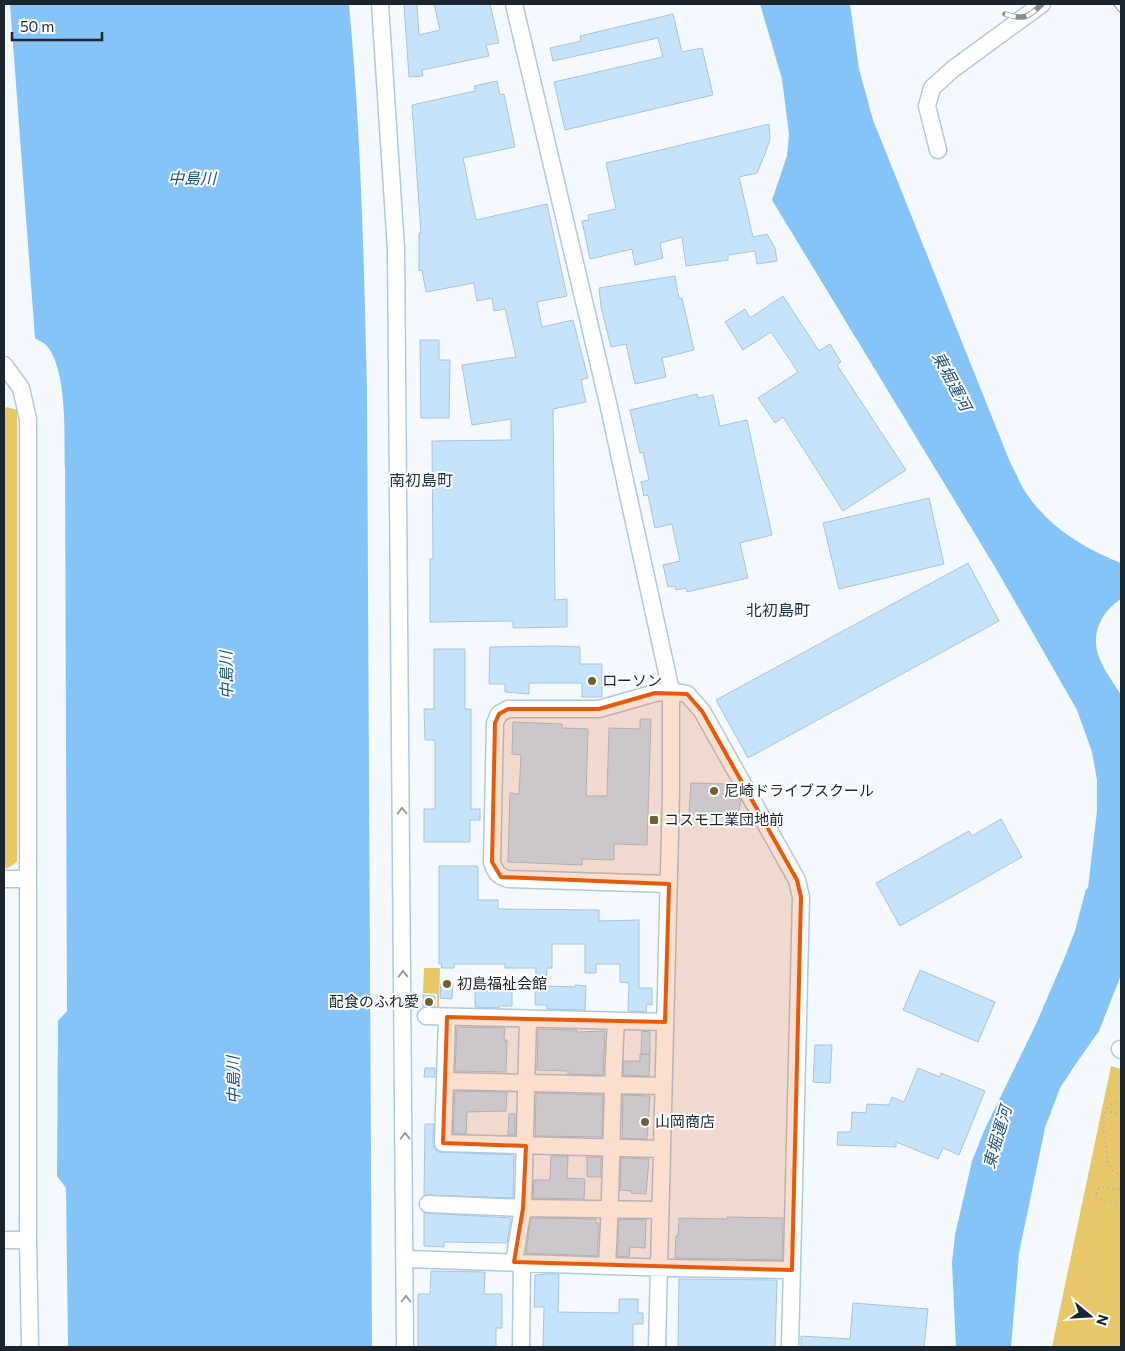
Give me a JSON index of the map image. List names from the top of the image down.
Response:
{
  "districts": ["南初島町", "北初島町"],
  "water": ["中島川", "東堀運河"],
  "places": {
    "other": [
      "ローソン",
      "尼崎ドライブスクール",
      "初島福祉会館",
      "配食のふれ愛",
      "山岡商店"
    ],
    "transit": ["コスモ工業団地前"]
  },
  "scale_bar": "50 m",
  "north": "right"
}
